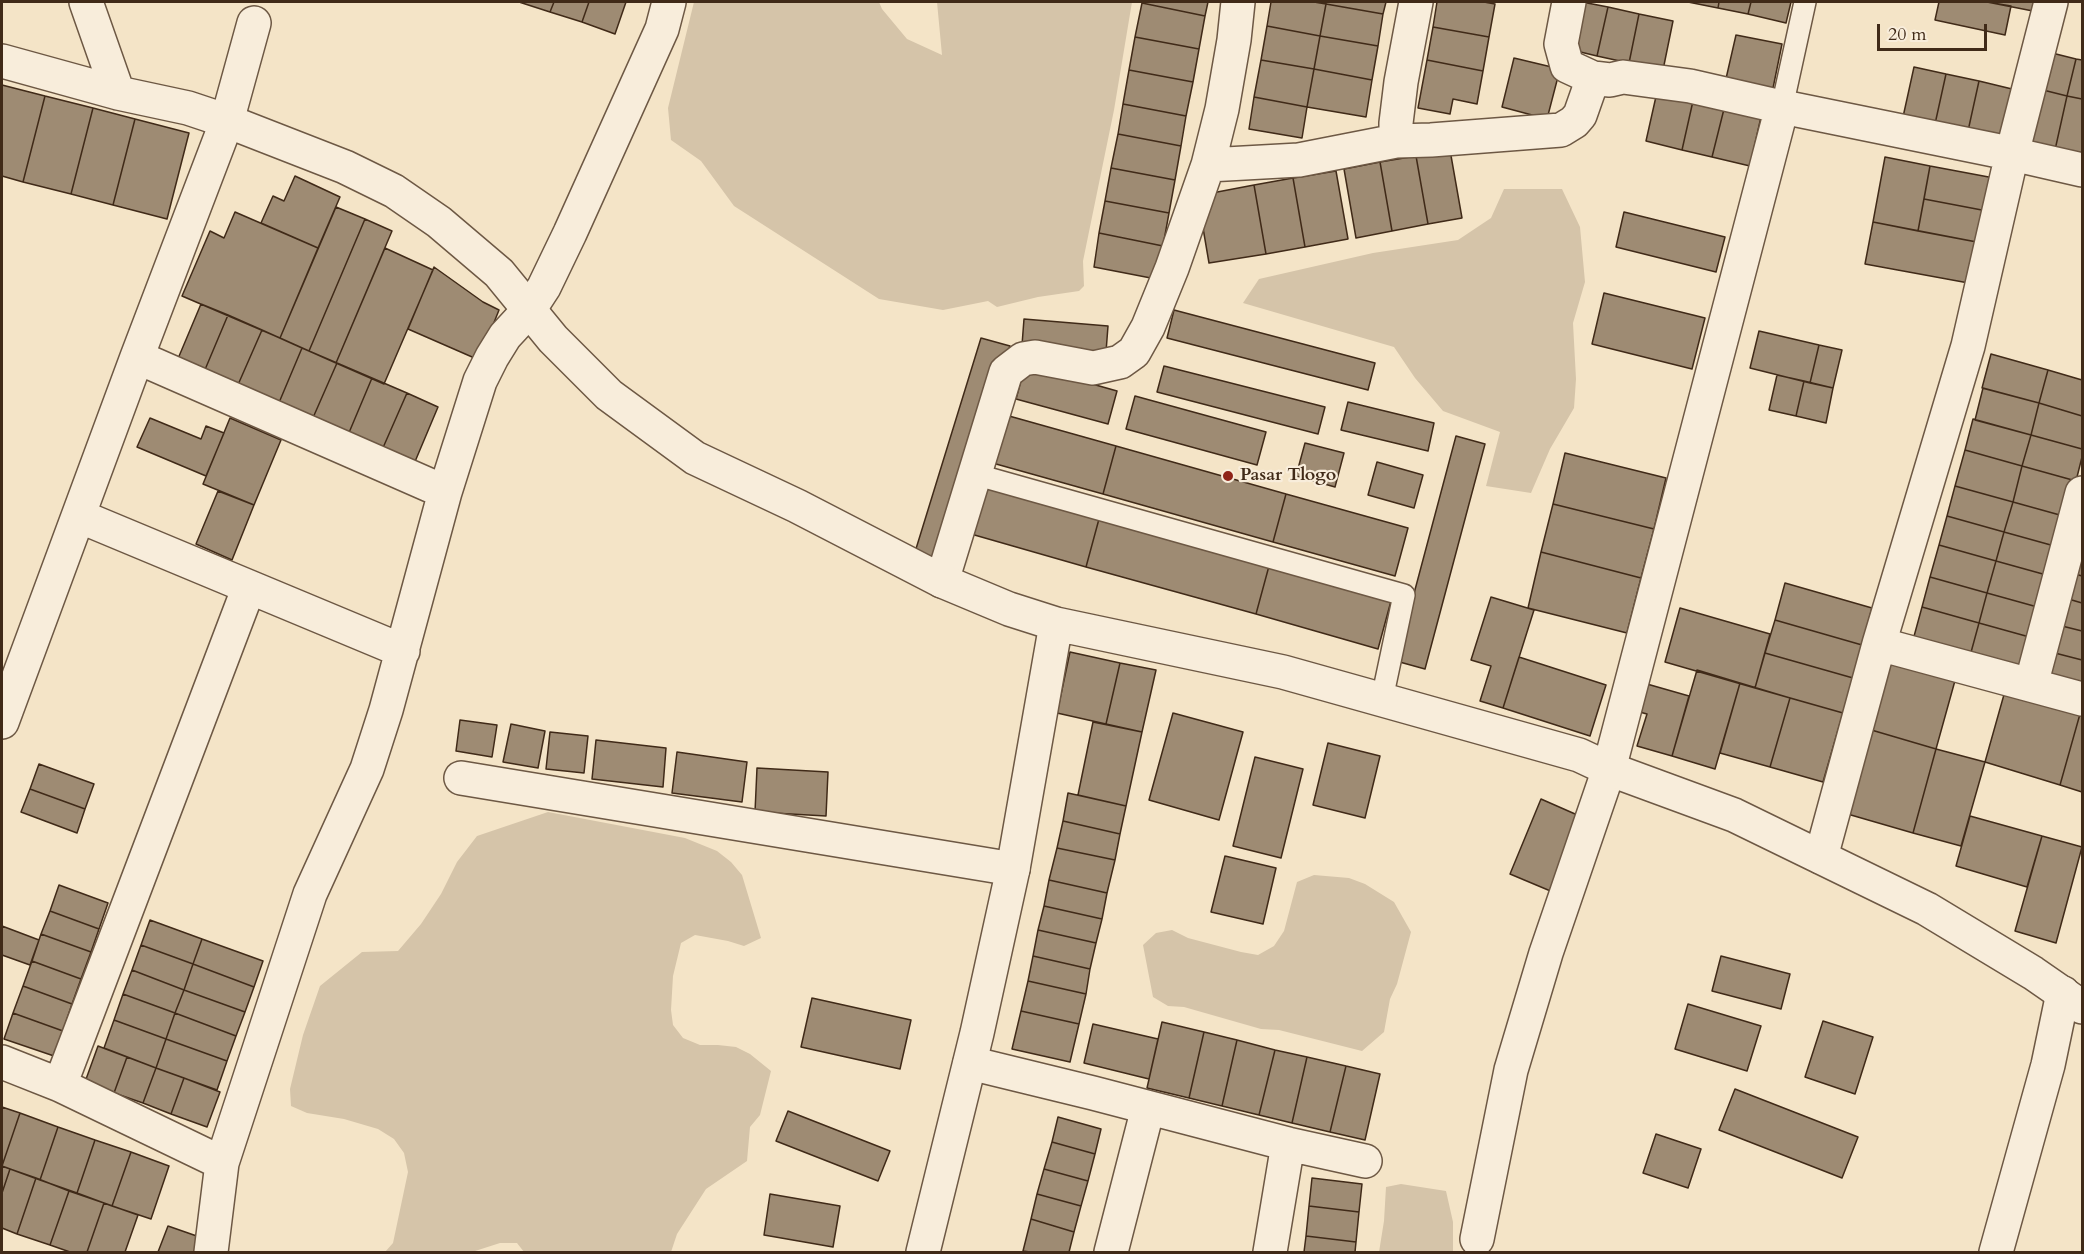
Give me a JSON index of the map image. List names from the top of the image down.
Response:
{
  "places": ["Pasar Tlogo"],
  "scale_bar": "20 m"
}
